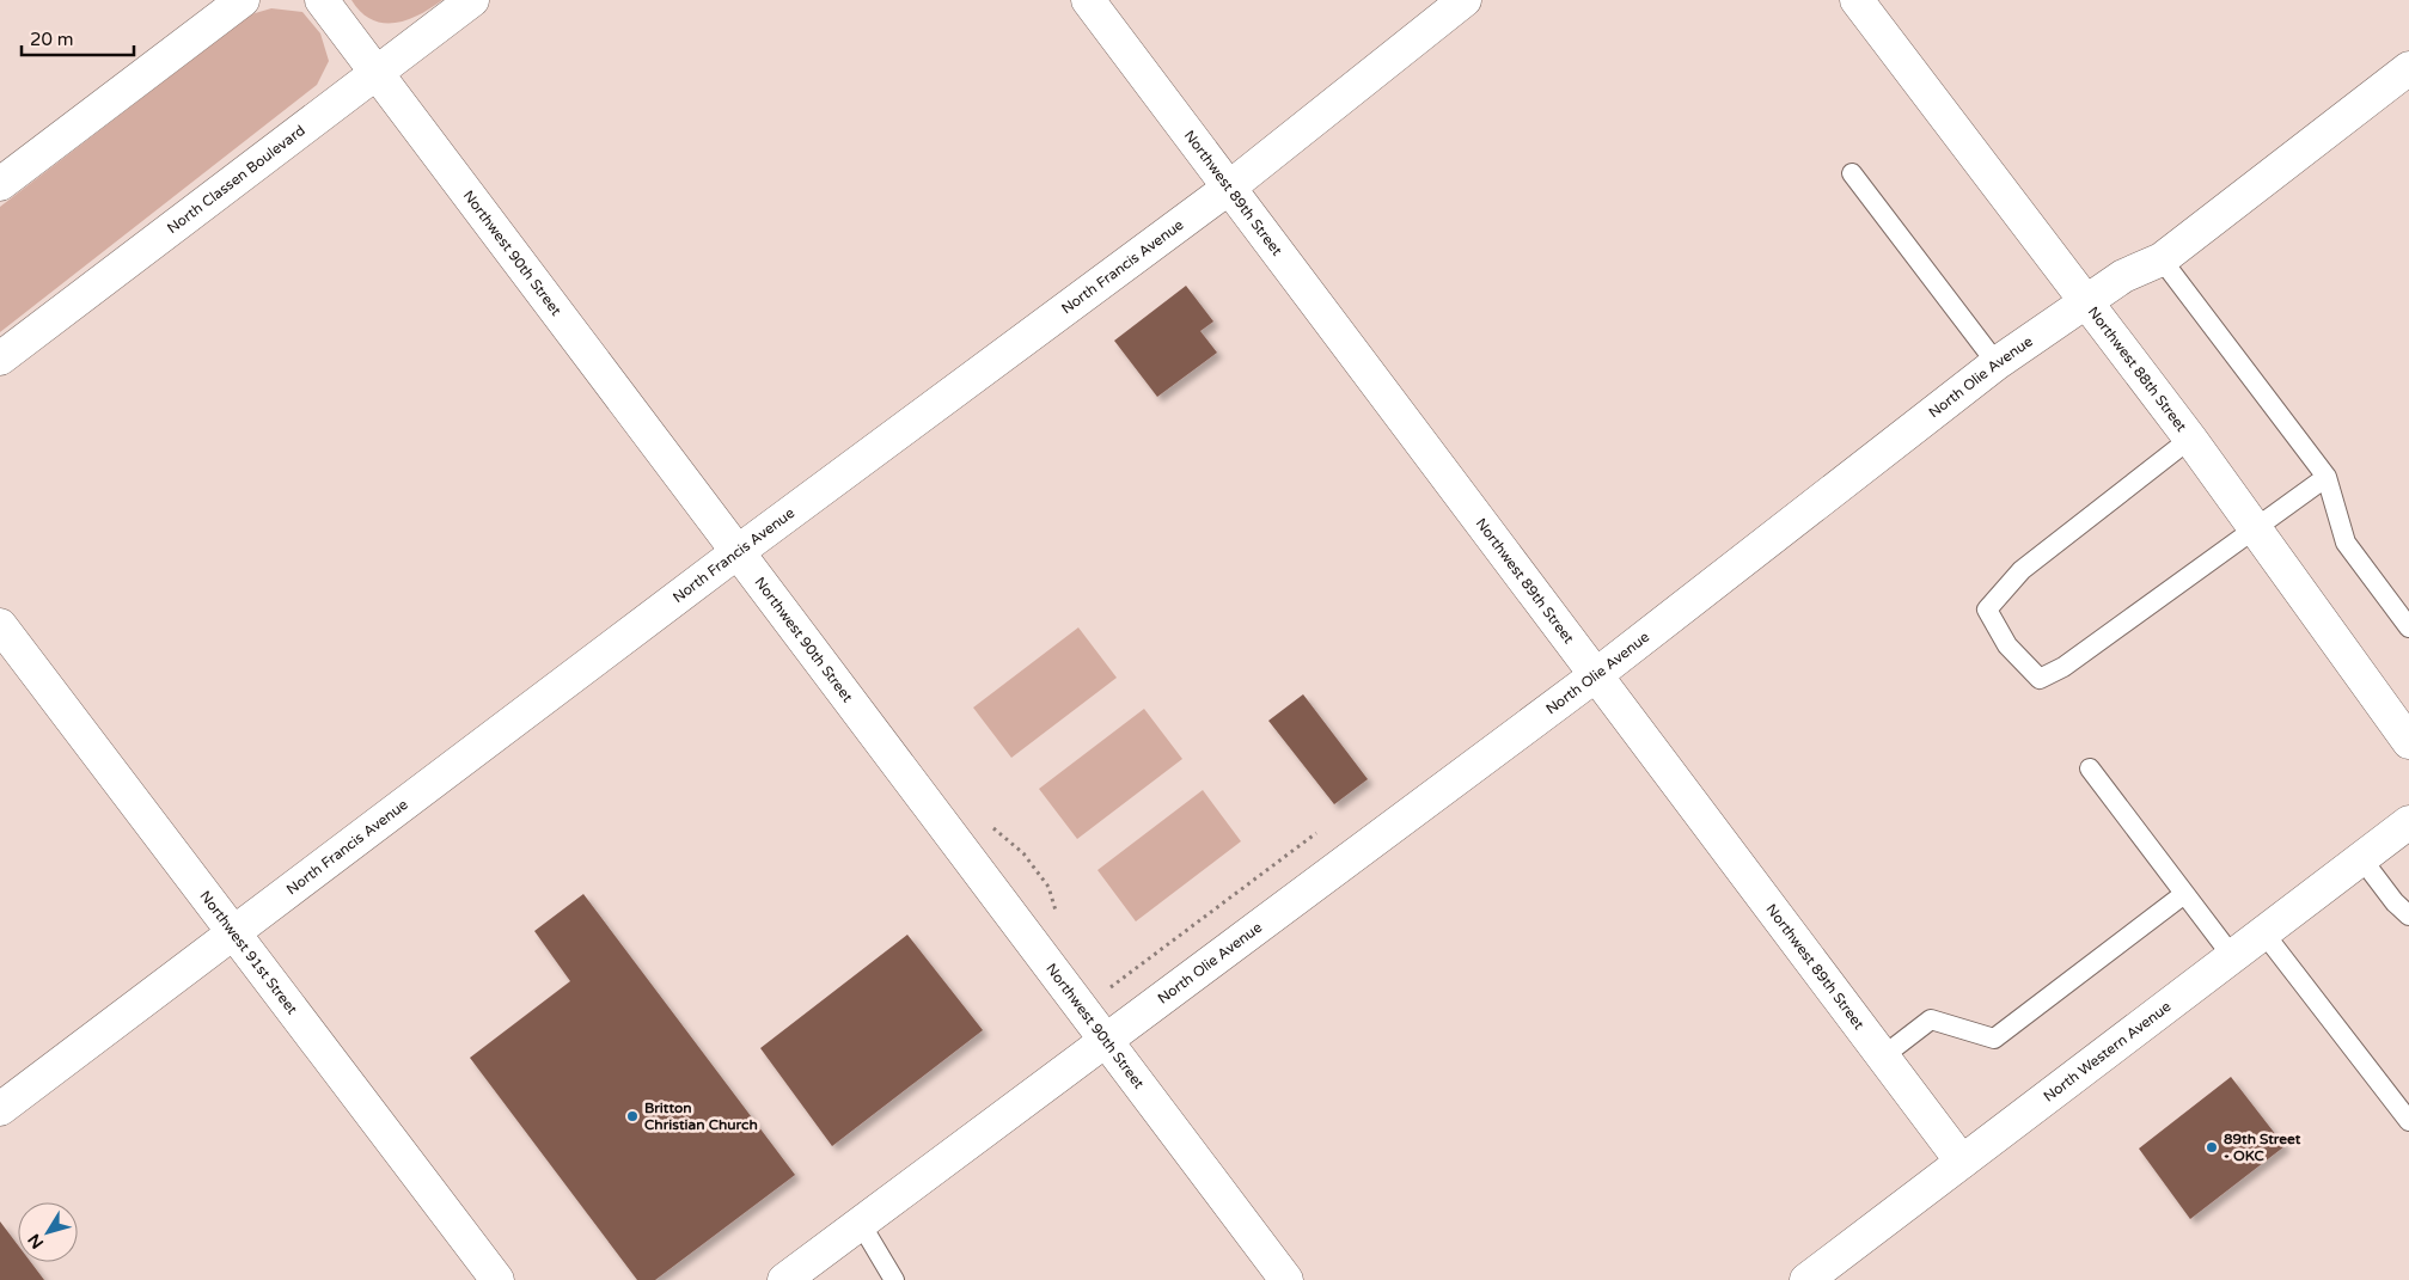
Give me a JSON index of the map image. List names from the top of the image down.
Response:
{
  "streets": {
    "street": [
      "North Classen Boulevard",
      "Northwest 89th Street",
      "Northwest 90th Street",
      "North Francis Avenue",
      "Northwest 88th Street",
      "North Olie Avenue",
      "Northwest 91st Street",
      "North Western Avenue"
    ]
  },
  "crossings": [
    ["North Classen Boulevard", "Northwest 90th Street"],
    ["Northwest 89th Street", "North Francis Avenue"],
    ["Northwest 89th Street", "North Olie Avenue"],
    ["Northwest 89th Street", "North Western Avenue"],
    ["Northwest 90th Street", "North Francis Avenue"],
    ["Northwest 90th Street", "North Olie Avenue"],
    ["North Francis Avenue", "Northwest 91st Street"],
    ["Northwest 88th Street", "North Olie Avenue"]
  ],
  "places": ["Britton Christian Church", "89th Street - OKC"],
  "scale_bar": "20 m",
  "north": "bottom left"
}
